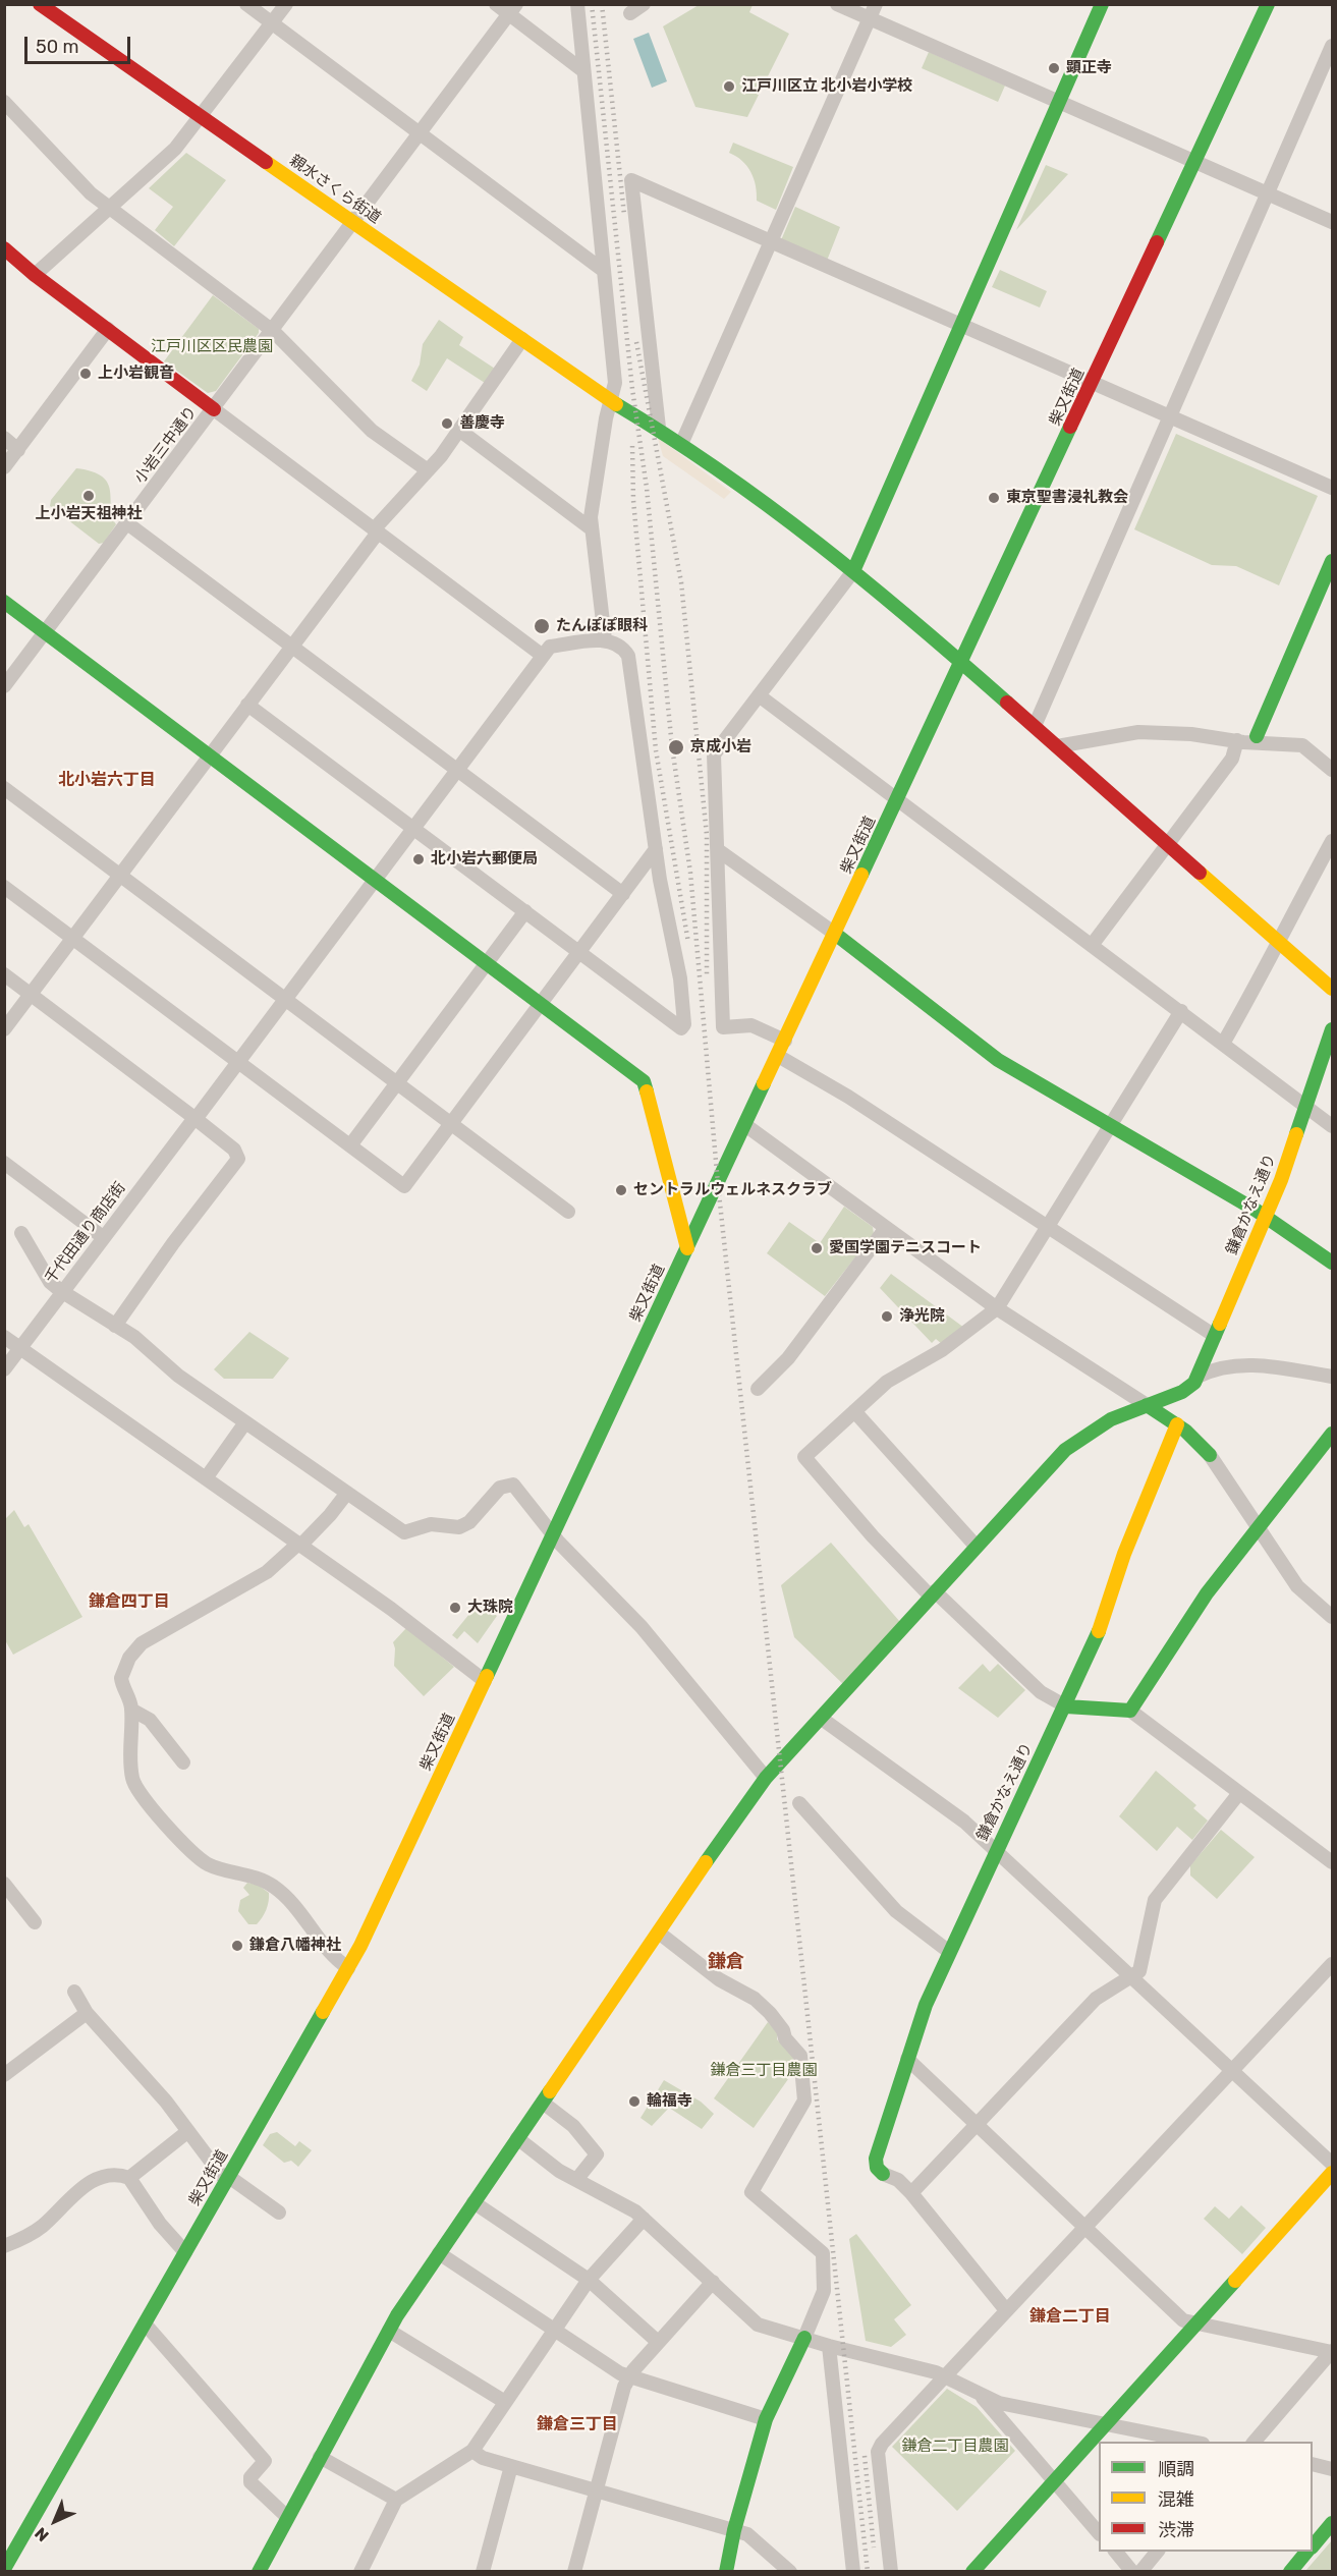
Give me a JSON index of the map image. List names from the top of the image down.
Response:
{
  "streets": {
    "street": [
      "親水さくら街道",
      "柴又街道",
      "小岩三中通り",
      "鎌倉かなえ通り",
      "千代田通り商店街"
    ]
  },
  "crossings": [
    ["親水さくら街道", "柴又街道"],
    ["親水さくら街道", "小岩三中通り"]
  ],
  "districts": [
    "北小岩六丁目",
    "鎌倉四丁目",
    "鎌倉",
    "鎌倉二丁目",
    "鎌倉三丁目"
  ],
  "parks": ["江戸川区区民農園", "鎌倉三丁目農園", "鎌倉二丁目農園"],
  "places": [
    "顕正寺",
    "江戸川区立 北小岩小学校",
    "上小岩観音",
    "善慶寺",
    "上小岩天祖神社",
    "東京聖書浸礼教会",
    "たんぽぽ眼科",
    "京成小岩",
    "北小岩六郵便局",
    "セントラルウェルネスクラブ",
    "愛国学園テニスコート",
    "浄光院",
    "大珠院",
    "鎌倉八幡神社",
    "輪福寺"
  ],
  "legend": ["順調", "混雑", "渋滞"],
  "scale_bar": "50 m",
  "north": "bottom left"
}
